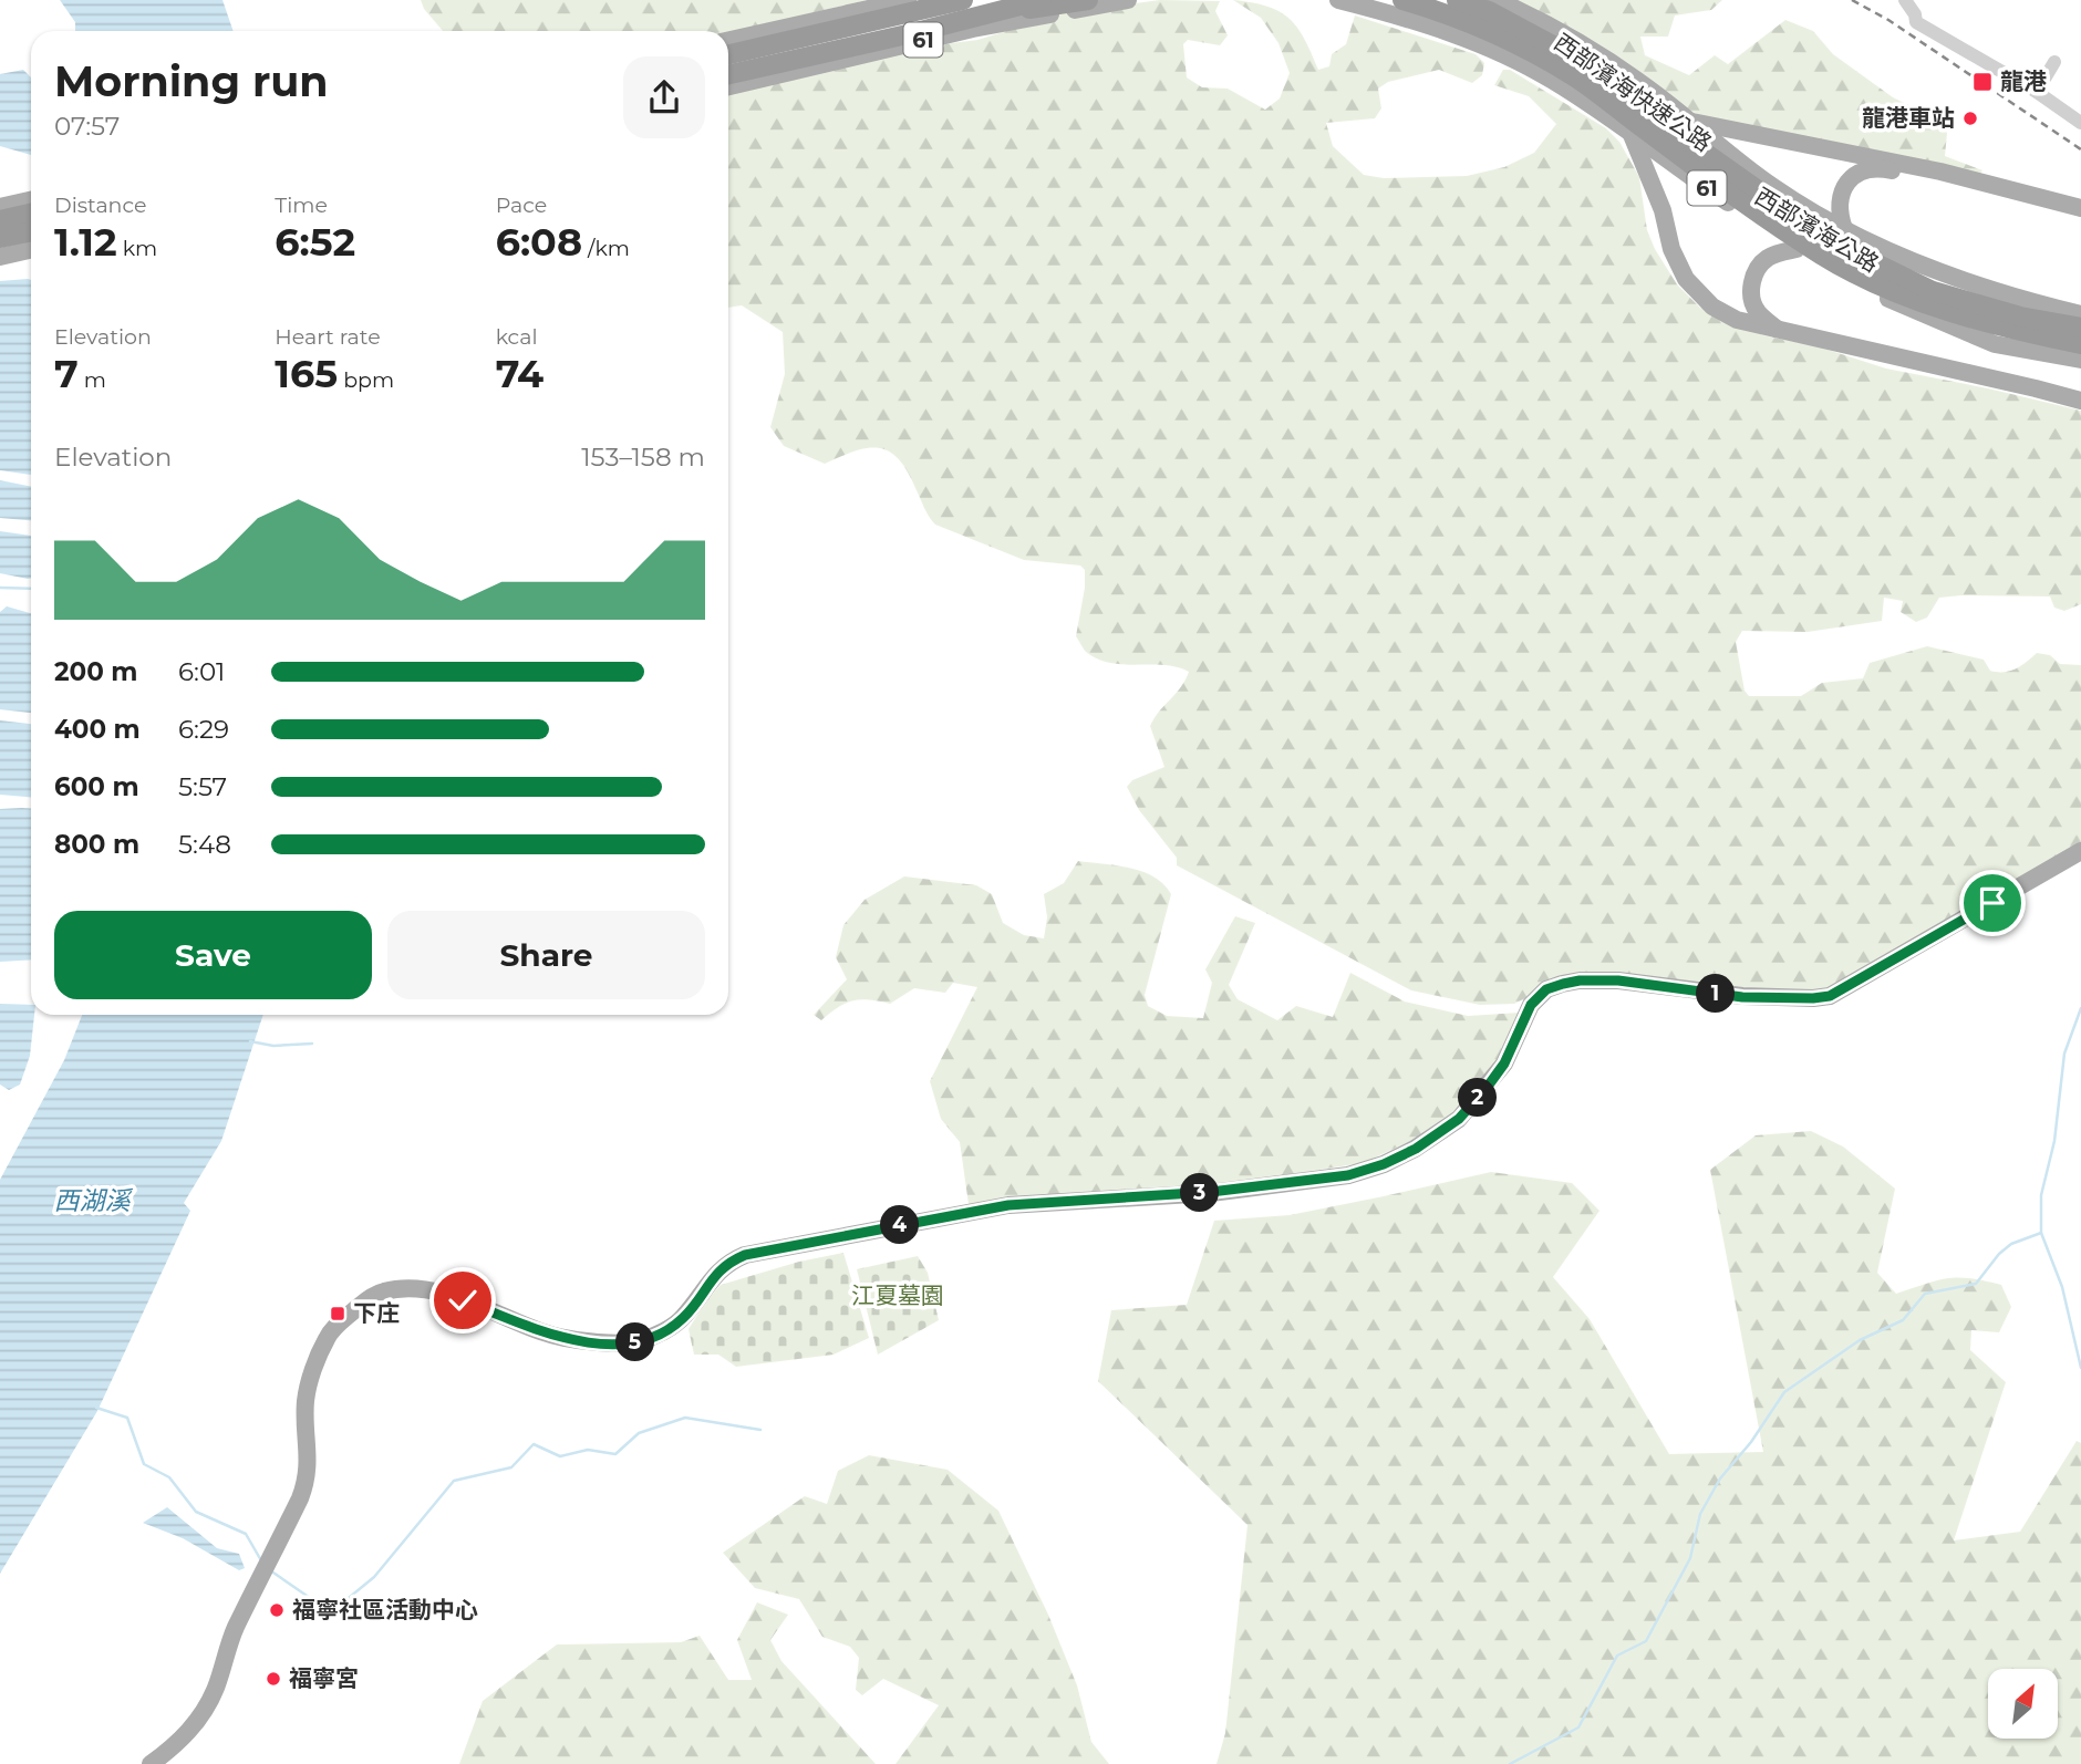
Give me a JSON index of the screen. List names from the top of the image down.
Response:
{
  "streets": {
    "highway": ["61", "西部濱海快速公路"],
    "main road": ["西部濱海公路"]
  },
  "water": ["西湖溪"],
  "parks": ["江夏墓園"],
  "places": {
    "transit": ["龍港", "下庄"],
    "other": ["龍港車站", "福寧社區活動中心", "福寧宮"]
  },
  "north": "top right",
  "page": {
    "heading": ["Morning run", "07:57"],
    "stats": [
      ["Distance", "1.12 km"],
      ["Time", "6:52"],
      ["Pace", "6:08 /km"],
      ["Elevation", "7 m"],
      ["Heart rate", "165 bpm"],
      ["kcal", "74"]
    ],
    "chart": ["Elevation", "153–158 m"],
    "list": [
      {
        "name": "200 m",
        "note": "6:01"
      },
      {
        "name": "400 m",
        "note": "6:29"
      },
      {
        "name": "600 m",
        "note": "5:57"
      },
      {
        "name": "800 m",
        "note": "5:48"
      }
    ],
    "buttons": ["Save", "Share"],
    "pins": [
      "1",
      "2",
      "3",
      "4",
      "5"
    ]
  }
}
